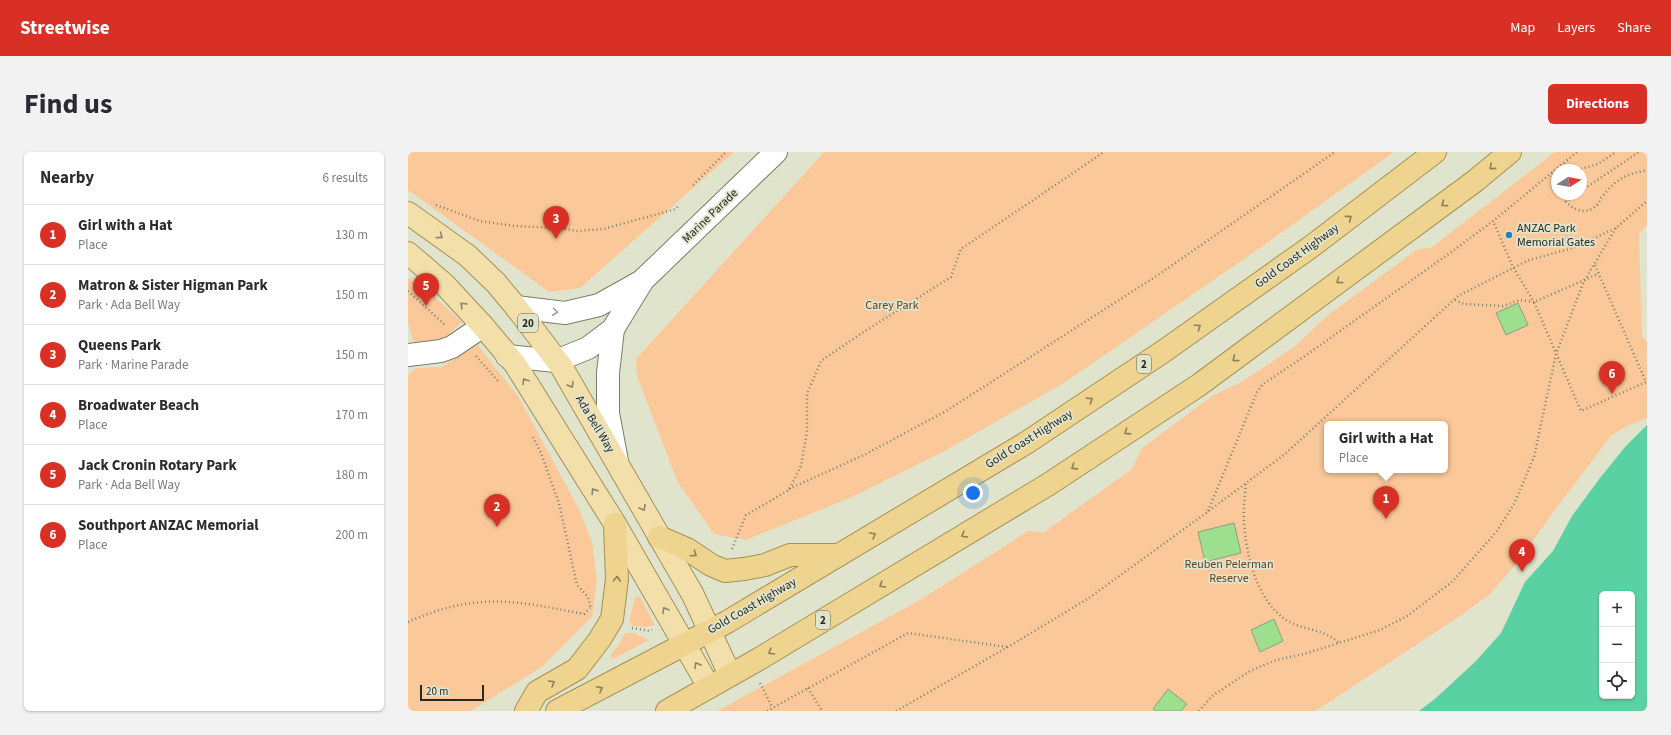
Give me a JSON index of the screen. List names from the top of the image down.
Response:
{
  "streets": {
    "highway": ["Gold Coast Highway", "2"],
    "main road": ["20", "Ada Bell Way"],
    "street": ["Marine Parade"]
  },
  "crossings": [
    ["Marine Parade", "Ada Bell Way"],
    ["Gold Coast Highway", "Ada Bell Way"],
    ["2", "Ada Bell Way"]
  ],
  "parks": ["Carey Park", "Reuben Pelerman Reserve"],
  "places": ["ANZAC Park Memorial Gates"],
  "scale_bar": "20 m",
  "north": "right",
  "page": {
    "header": "Streetwise",
    "nav": ["Map", "Layers", "Share"],
    "title": "Find us",
    "buttons": "Directions",
    "heading": ["Nearby", "6 results"],
    "list": [
      {
        "mark": "1",
        "name": "Girl with a Hat",
        "note": "Place",
        "value": "130 m"
      },
      {
        "mark": "2",
        "name": "Matron & Sister Higman Park",
        "note": "Park · Ada Bell Way",
        "value": "150 m"
      },
      {
        "mark": "3",
        "name": "Queens Park",
        "note": "Park · Marine Parade",
        "value": "150 m"
      },
      {
        "mark": "4",
        "name": "Broadwater Beach",
        "note": "Place",
        "value": "170 m"
      },
      {
        "mark": "5",
        "name": "Jack Cronin Rotary Park",
        "note": "Park · Ada Bell Way",
        "value": "180 m"
      },
      {
        "mark": "6",
        "name": "Southport ANZAC Memorial",
        "note": "Place",
        "value": "200 m"
      }
    ],
    "pins": [
      "3",
      "5",
      "6",
      "1",
      "2",
      "4"
    ],
    "popup": ["Girl with a Hat", "Place"],
    "map_buttons": ["+", "−"],
    "scale": "20 m"
  }
}
